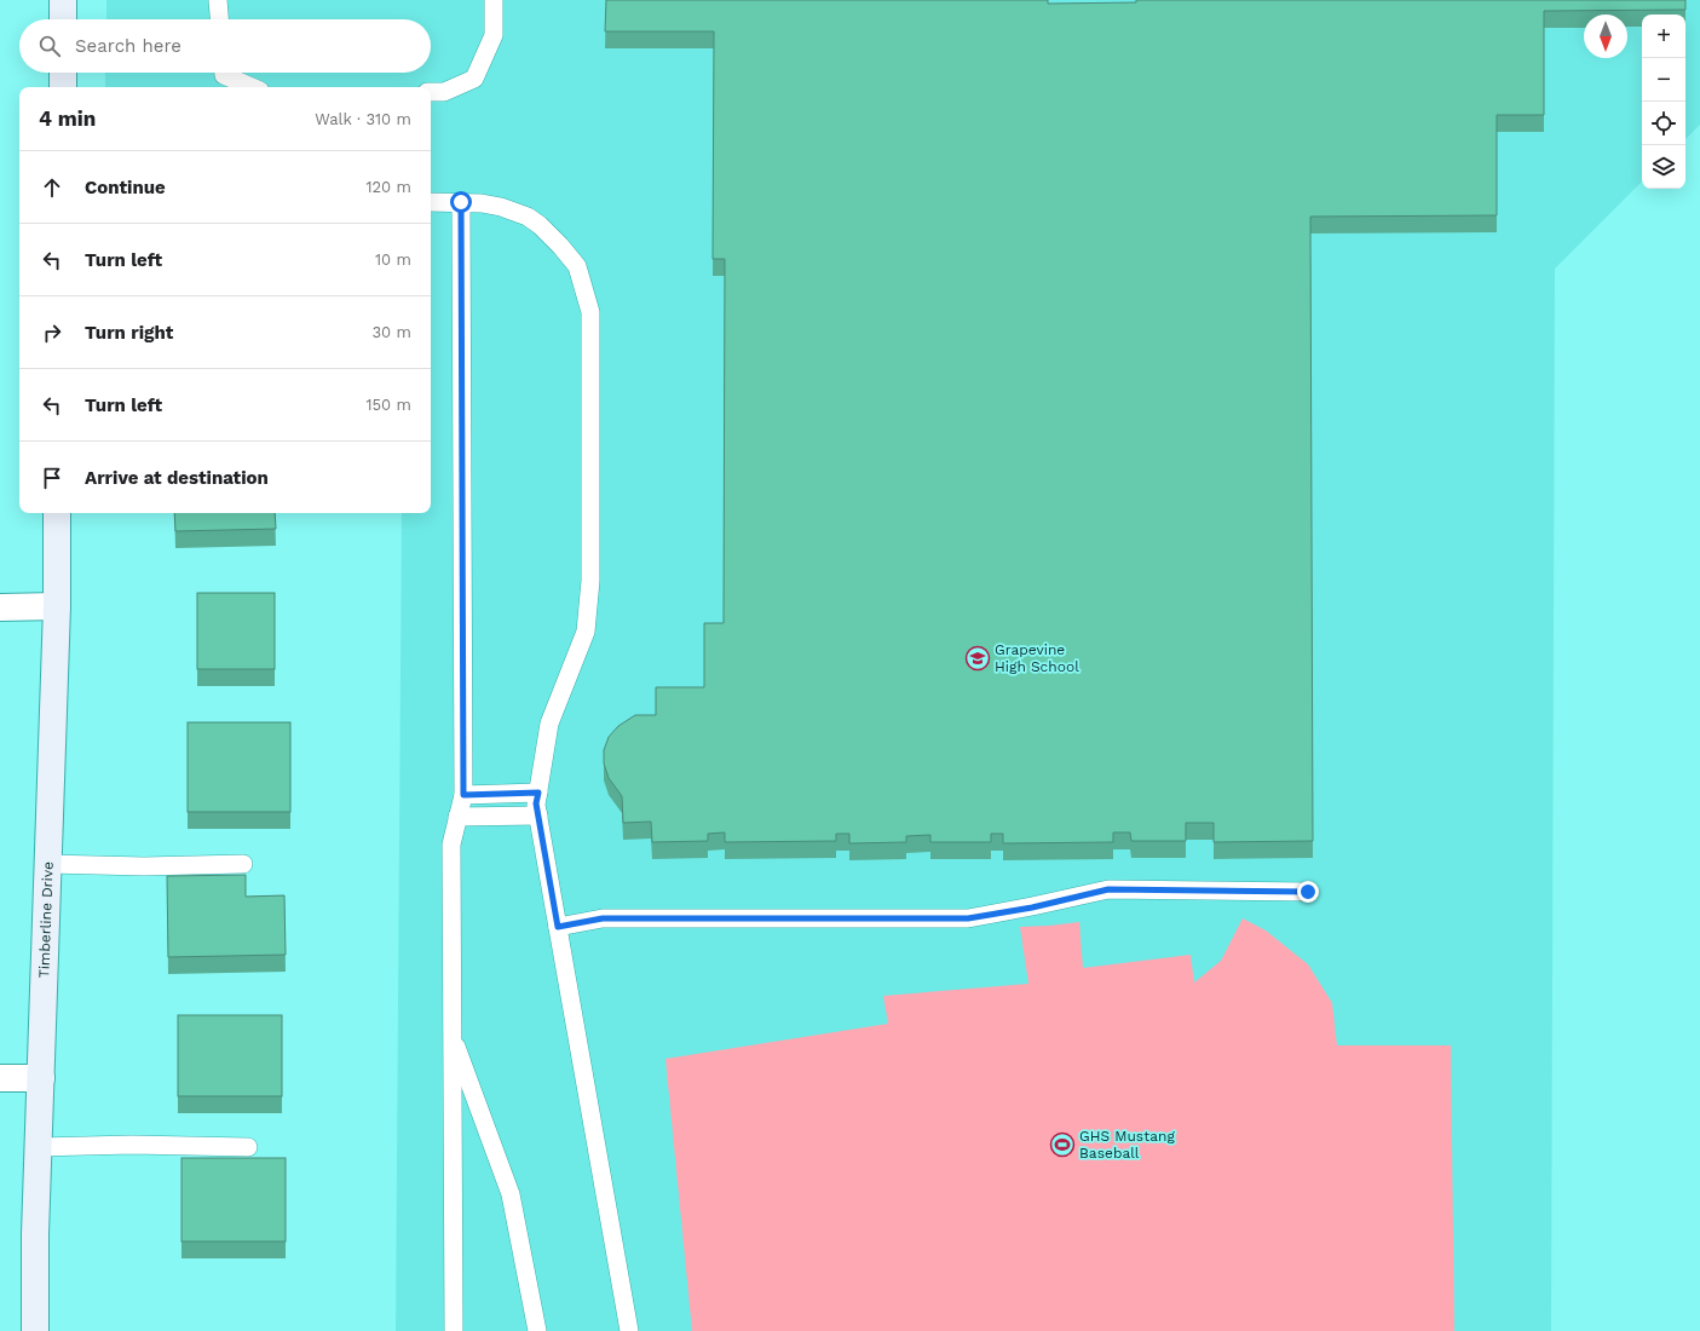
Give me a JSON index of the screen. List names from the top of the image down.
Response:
{
  "streets": {
    "street": ["Timberline Drive"]
  },
  "places": {
    "school or university": ["Grapevine High School"],
    "sports": ["GHS Mustang Baseball"]
  },
  "north": "bottom",
  "page": {
    "map_buttons": ["+", "−"],
    "search": "Search here",
    "heading": ["4 min", "Walk · 310 m"],
    "list": [
      ["Continue", "120 m"],
      ["Turn left", "10 m"],
      ["Turn right", "30 m"],
      ["Turn left", "150 m"],
      "Arrive at destination"
    ]
  }
}
